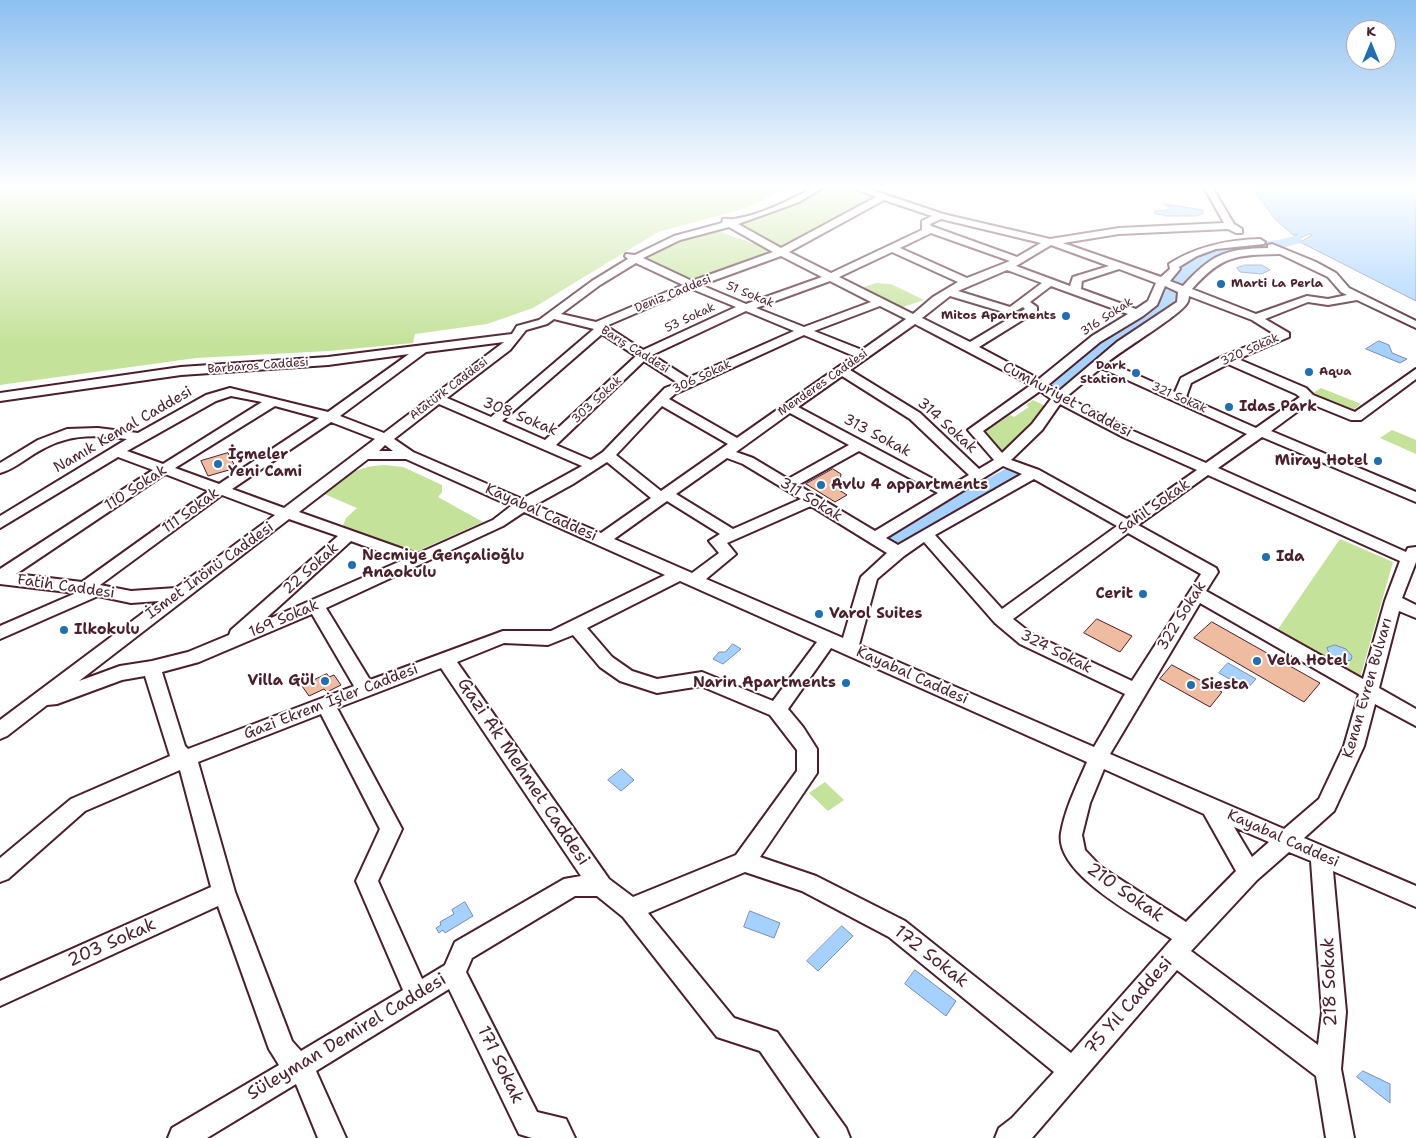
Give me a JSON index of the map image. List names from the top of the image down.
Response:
{
  "streets": {
    "street": [
      "Deniz Caddesi",
      "51 Sokak",
      "316 Sokak",
      "53 Sokak",
      "Barış Caddesi",
      "320 Sokak",
      "Barbaros Caddesi",
      "306 Sokak",
      "Menderes Caddesi",
      "Atatürk Caddesi",
      "321 Sokak",
      "303 Sokak",
      "Cumhuriyet Caddesi",
      "308 Sokak",
      "314 Sokak",
      "Namık Kemal Caddesi",
      "313 Sokak",
      "110 Sokak",
      "311 Sokak",
      "Sahil Sokak",
      "111 Sokak",
      "Kayabal Caddesi",
      "22 Sokak",
      "İsmet İnönü Caddesi",
      "Fatih Caddesi",
      "322 Sokak",
      "169 Sokak",
      "324 Sokak",
      "Kenan Evren Bulvarı",
      "Gazi Ekrem İşler Caddesi",
      "Gazi Ak Mehmet Caddesi",
      "210 Sokak",
      "203 Sokak",
      "172 Sokak",
      "218 Sokak",
      "75 Yıl Caddesi",
      "Süleyman Demirel Caddesi",
      "171 Sokak"
    ]
  },
  "crossings": [
    ["Deniz Caddesi", "51 Sokak"],
    ["Deniz Caddesi", "Barış Caddesi"],
    ["Deniz Caddesi", "Cumhuriyet Caddesi"],
    ["Deniz Caddesi", "308 Sokak"],
    ["51 Sokak", "53 Sokak"],
    ["51 Sokak", "306 Sokak"],
    ["51 Sokak", "Menderes Caddesi"],
    ["51 Sokak", "Atatürk Caddesi"],
    ["316 Sokak", "320 Sokak"],
    ["316 Sokak", "Cumhuriyet Caddesi"],
    ["316 Sokak", "322 Sokak"],
    ["53 Sokak", "Barış Caddesi"],
    ["53 Sokak", "303 Sokak"],
    ["53 Sokak", "Cumhuriyet Caddesi"],
    ["Barış Caddesi", "306 Sokak"],
    ["Barış Caddesi", "Atatürk Caddesi"],
    ["Barış Caddesi", "303 Sokak"],
    ["320 Sokak", "Menderes Caddesi"],
    ["320 Sokak", "321 Sokak"],
    ["Barbaros Caddesi", "Atatürk Caddesi"],
    ["Barbaros Caddesi", "111 Sokak"],
    ["306 Sokak", "Cumhuriyet Caddesi"],
    ["306 Sokak", "308 Sokak"],
    ["306 Sokak", "311 Sokak"],
    ["306 Sokak", "Kayabal Caddesi"],
    ["306 Sokak", "169 Sokak"],
    ["Menderes Caddesi", "Cumhuriyet Caddesi"],
    ["Menderes Caddesi", "314 Sokak"],
    ["Menderes Caddesi", "313 Sokak"],
    ["Menderes Caddesi", "311 Sokak"],
    ["Menderes Caddesi", "Kayabal Caddesi"],
    ["Atatürk Caddesi", "308 Sokak"],
    ["Atatürk Caddesi", "Namık Kemal Caddesi"],
    ["Atatürk Caddesi", "İsmet İnönü Caddesi"],
    ["321 Sokak", "Sahil Sokak"],
    ["303 Sokak", "308 Sokak"],
    ["Cumhuriyet Caddesi", "Sahil Sokak"],
    ["Cumhuriyet Caddesi", "Kenan Evren Bulvarı"],
    ["Namık Kemal Caddesi", "110 Sokak"],
    ["Namık Kemal Caddesi", "111 Sokak"],
    ["Namık Kemal Caddesi", "İsmet İnönü Caddesi"],
    ["110 Sokak", "Fatih Caddesi"],
    ["Sahil Sokak", "322 Sokak"],
    ["Sahil Sokak", "324 Sokak"],
    ["111 Sokak", "Fatih Caddesi"],
    ["Kayabal Caddesi", "322 Sokak"],
    ["Kayabal Caddesi", "169 Sokak"],
    ["Kayabal Caddesi", "Kenan Evren Bulvarı"],
    ["Kayabal Caddesi", "Gazi Ekrem İşler Caddesi"],
    ["Kayabal Caddesi", "210 Sokak"],
    ["Kayabal Caddesi", "218 Sokak"],
    ["Kayabal Caddesi", "75 Yıl Caddesi"],
    ["22 Sokak", "169 Sokak"],
    ["İsmet İnönü Caddesi", "Fatih Caddesi"],
    ["İsmet İnönü Caddesi", "169 Sokak"],
    ["322 Sokak", "324 Sokak"],
    ["322 Sokak", "210 Sokak"],
    ["Kenan Evren Bulvarı", "75 Yıl Caddesi"],
    ["Gazi Ekrem İşler Caddesi", "Gazi Ak Mehmet Caddesi"],
    ["Gazi Ak Mehmet Caddesi", "Süleyman Demirel Caddesi"],
    ["210 Sokak", "75 Yıl Caddesi"],
    ["172 Sokak", "75 Yıl Caddesi"],
    ["Süleyman Demirel Caddesi", "171 Sokak"]
  ],
  "places": [
    "Marti La Perla",
    "Mitos Apartments",
    "Aqua",
    "Dark Station",
    "Idas Park",
    "Miray Hotel",
    "İçmeler Yeni Cami",
    "Avlu 4 appartments",
    "Ida",
    "Necmiye Gençalioğlu Anaokulu",
    "Cerit",
    "Varol Suites",
    "Ilkokulu",
    "Vela Hotel",
    "Villa Gül",
    "Narin Apartments",
    "Siesta"
  ],
  "north": "top"
}
